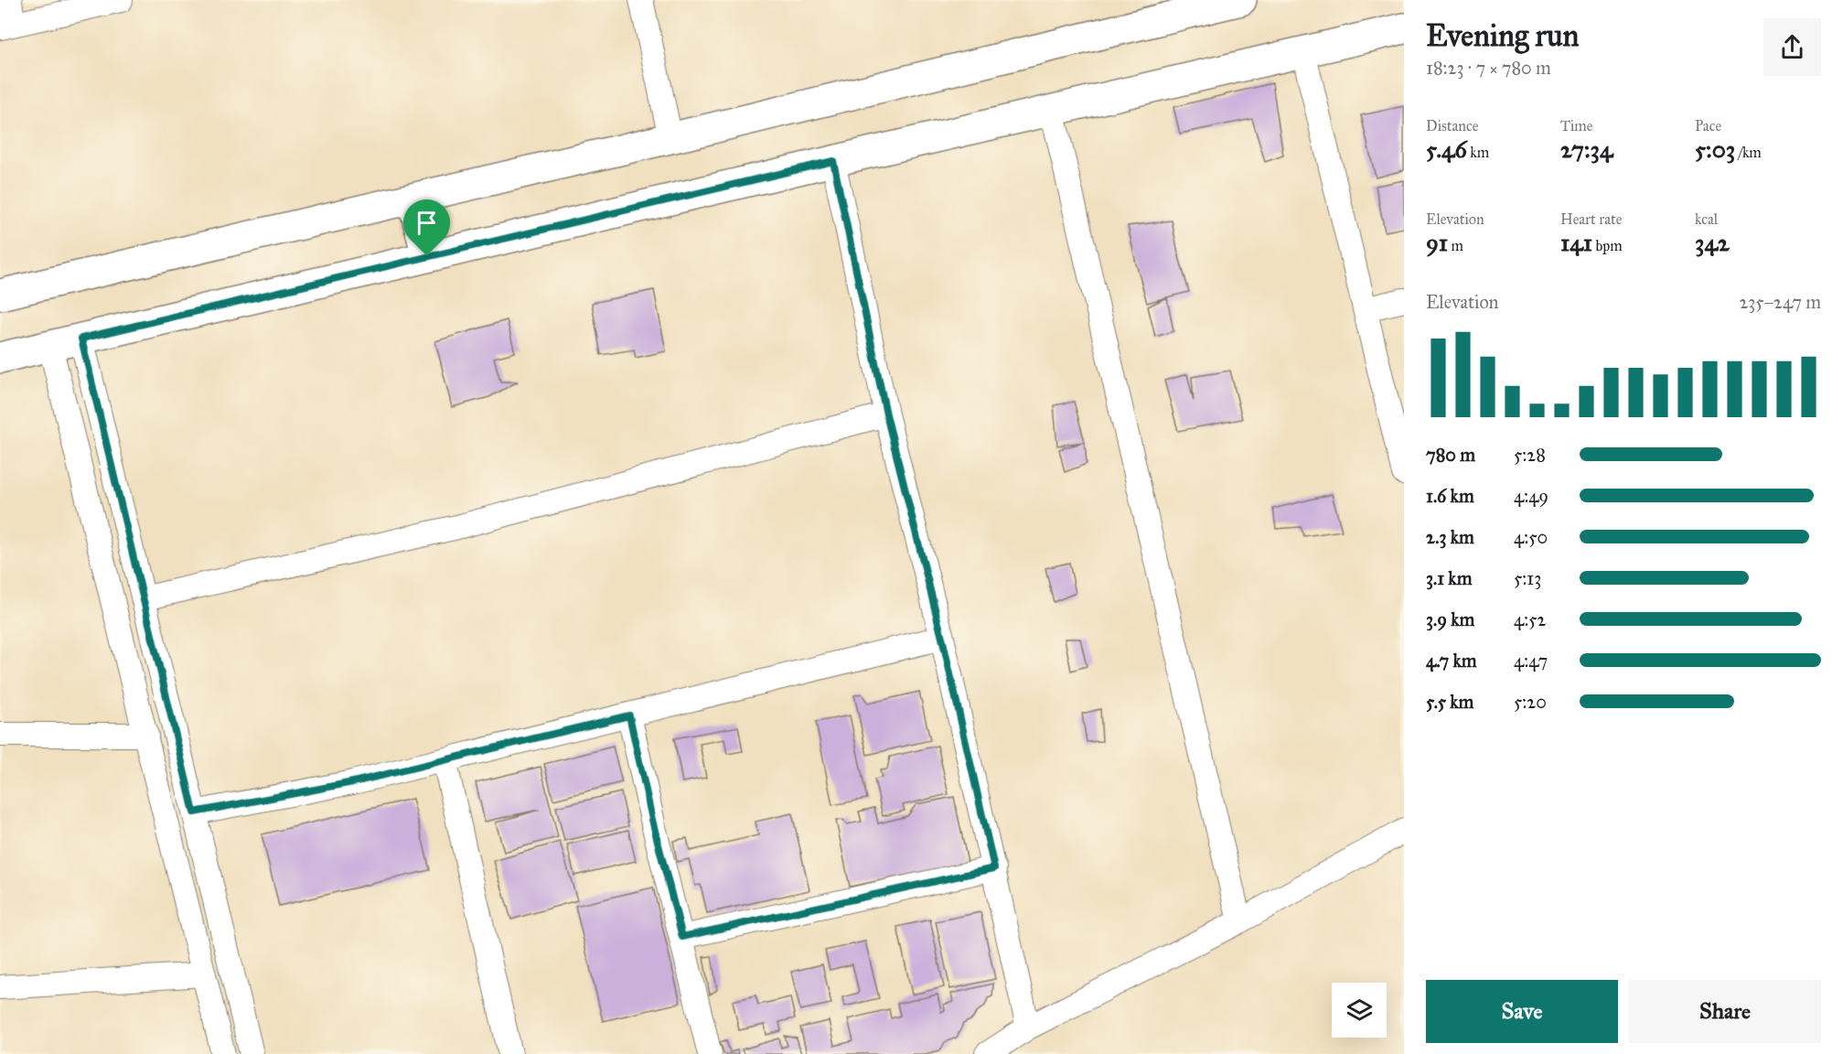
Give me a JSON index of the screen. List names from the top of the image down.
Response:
{
  "page": {
    "heading": ["Evening run", "18:23 · 7 × 780 m"],
    "stats": [
      ["Distance", "5.46 km"],
      ["Time", "27:34"],
      ["Pace", "5:03 /km"],
      ["Elevation", "91 m"],
      ["Heart rate", "141 bpm"],
      ["kcal", "342"]
    ],
    "chart": ["Elevation", "235–247 m"],
    "list": [
      {
        "name": "780 m",
        "note": "5:28"
      },
      {
        "name": "1.6 km",
        "note": "4:49"
      },
      {
        "name": "2.3 km",
        "note": "4:50"
      },
      {
        "name": "3.1 km",
        "note": "5:13"
      },
      {
        "name": "3.9 km",
        "note": "4:52"
      },
      {
        "name": "4.7 km",
        "note": "4:47"
      },
      {
        "name": "5.5 km",
        "note": "5:20"
      }
    ],
    "buttons": ["Save", "Share"]
  }
}
